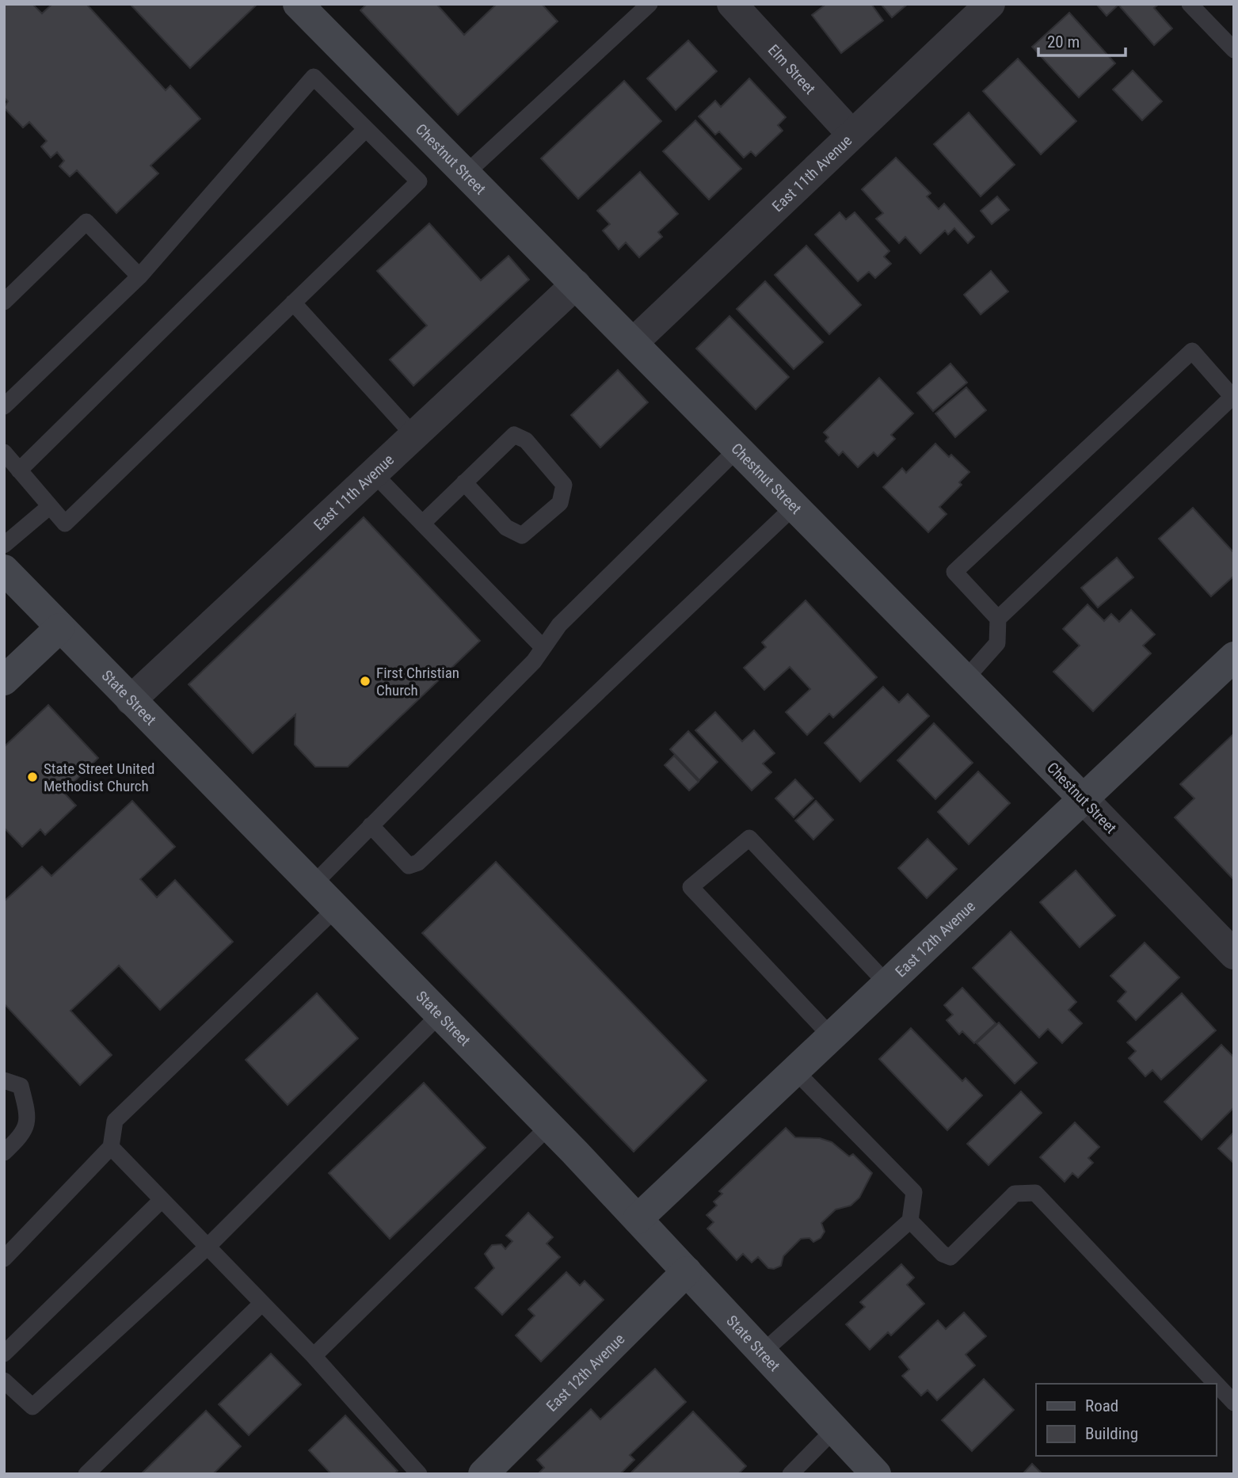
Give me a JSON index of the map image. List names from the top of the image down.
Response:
{
  "streets": {
    "street": [
      "Elm Street",
      "Chestnut Street",
      "East 11th Avenue",
      "State Street",
      "East 12th Avenue"
    ]
  },
  "crossings": [
    ["Elm Street", "East 11th Avenue"],
    ["Chestnut Street", "East 11th Avenue"],
    ["Chestnut Street", "East 12th Avenue"],
    ["East 11th Avenue", "State Street"],
    ["State Street", "East 12th Avenue"]
  ],
  "places": ["First Christian Church", "State Street United Methodist Church"],
  "legend": ["Road", "Building"],
  "scale_bar": "20 m"
}
